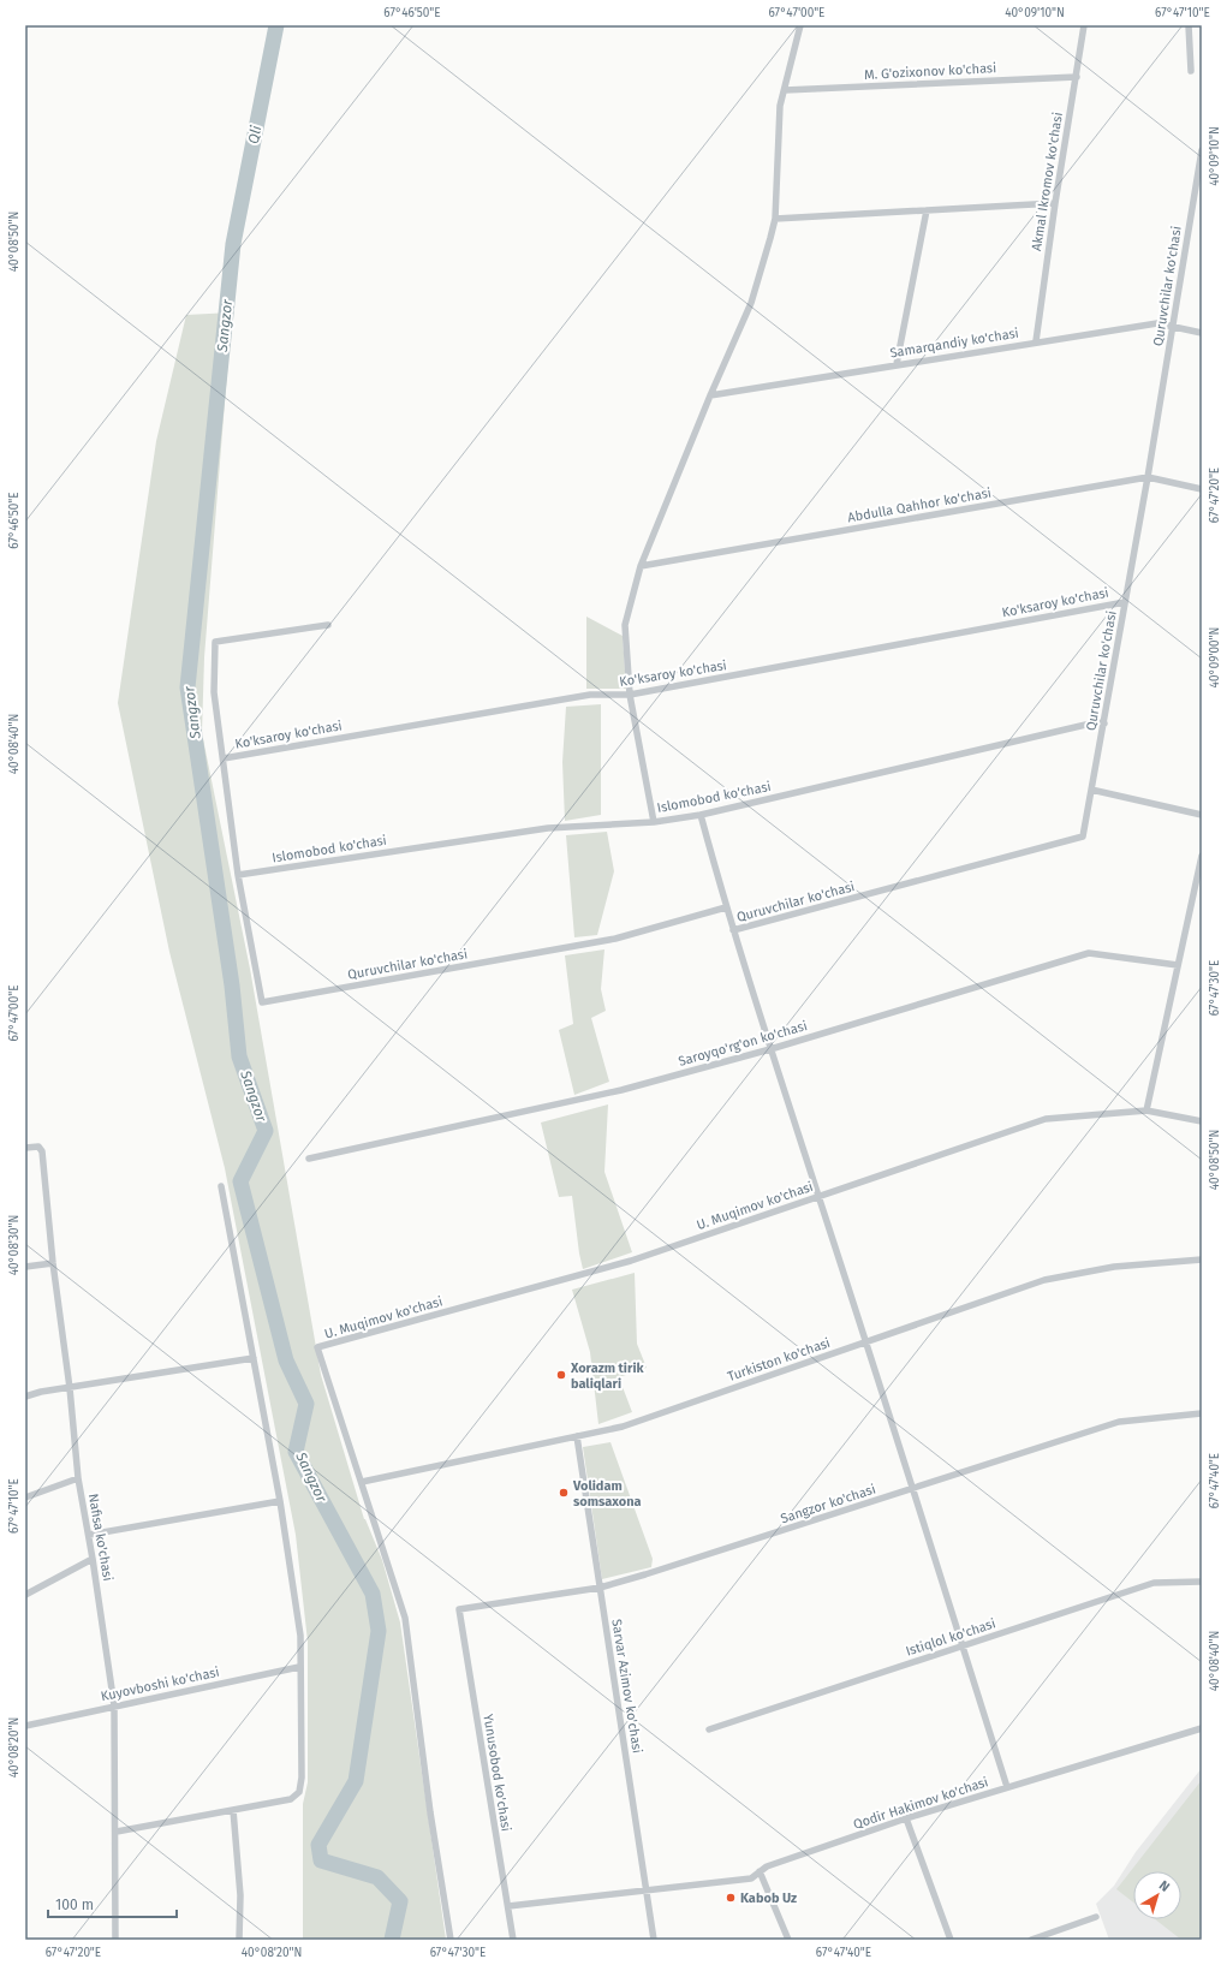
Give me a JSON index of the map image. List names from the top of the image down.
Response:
{
  "streets": {
    "street": [
      "M. G'ozixonov ko'chasi",
      "Akmal Ikromov ko'chasi",
      "Quruvchilar ko'chasi",
      "Samarqandiy ko'chasi",
      "Abdulla Qahhor ko'chasi",
      "Ko'ksaroy ko'chasi",
      "Islomobod ko'chasi",
      "Saroyqo'rg'on ko'chasi",
      "U. Muqimov ko'chasi",
      "Turkiston ko'chasi",
      "Sangzor ko'chasi",
      "Nafisa ko'chasi",
      "Istiqlol ko'chasi",
      "Kuyovboshi ko'chasi",
      "Sarvar Azimov ko'chasi",
      "Yunusobod ko'chasi",
      "Qodir Hakimov ko'chasi"
    ]
  },
  "crossings": [
    ["M. G'ozixonov ko'chasi", "Akmal Ikromov ko'chasi"],
    ["Akmal Ikromov ko'chasi", "Samarqandiy ko'chasi"],
    ["Quruvchilar ko'chasi", "Samarqandiy ko'chasi"],
    ["Quruvchilar ko'chasi", "Abdulla Qahhor ko'chasi"],
    ["Quruvchilar ko'chasi", "Ko'ksaroy ko'chasi"],
    ["Quruvchilar ko'chasi", "Islomobod ko'chasi"],
    ["U. Muqimov ko'chasi", "Turkiston ko'chasi"],
    ["Turkiston ko'chasi", "Sarvar Azimov ko'chasi"],
    ["Sangzor ko'chasi", "Sarvar Azimov ko'chasi"],
    ["Sangzor ko'chasi", "Yunusobod ko'chasi"],
    ["Nafisa ko'chasi", "Kuyovboshi ko'chasi"],
    ["Sarvar Azimov ko'chasi", "Qodir Hakimov ko'chasi"],
    ["Yunusobod ko'chasi", "Qodir Hakimov ko'chasi"]
  ],
  "water": ["Qli", "Sangzor"],
  "places": ["Xorazm tirik baliqlari", "Volidam somsaxona", "Kabob Uz"],
  "scale_bar": "100 m",
  "north": "top right",
  "coordinates": [
    "67°46'50\"E",
    "67°47'00\"E",
    "40°09'10\"N",
    "67°47'10\"E",
    "40°08'50\"N",
    "67°47'20\"E",
    "40°09'00\"N",
    "40°08'40\"N",
    "67°47'30\"E",
    "40°08'30\"N",
    "67°47'40\"E",
    "40°08'20\"N"
  ]
}
